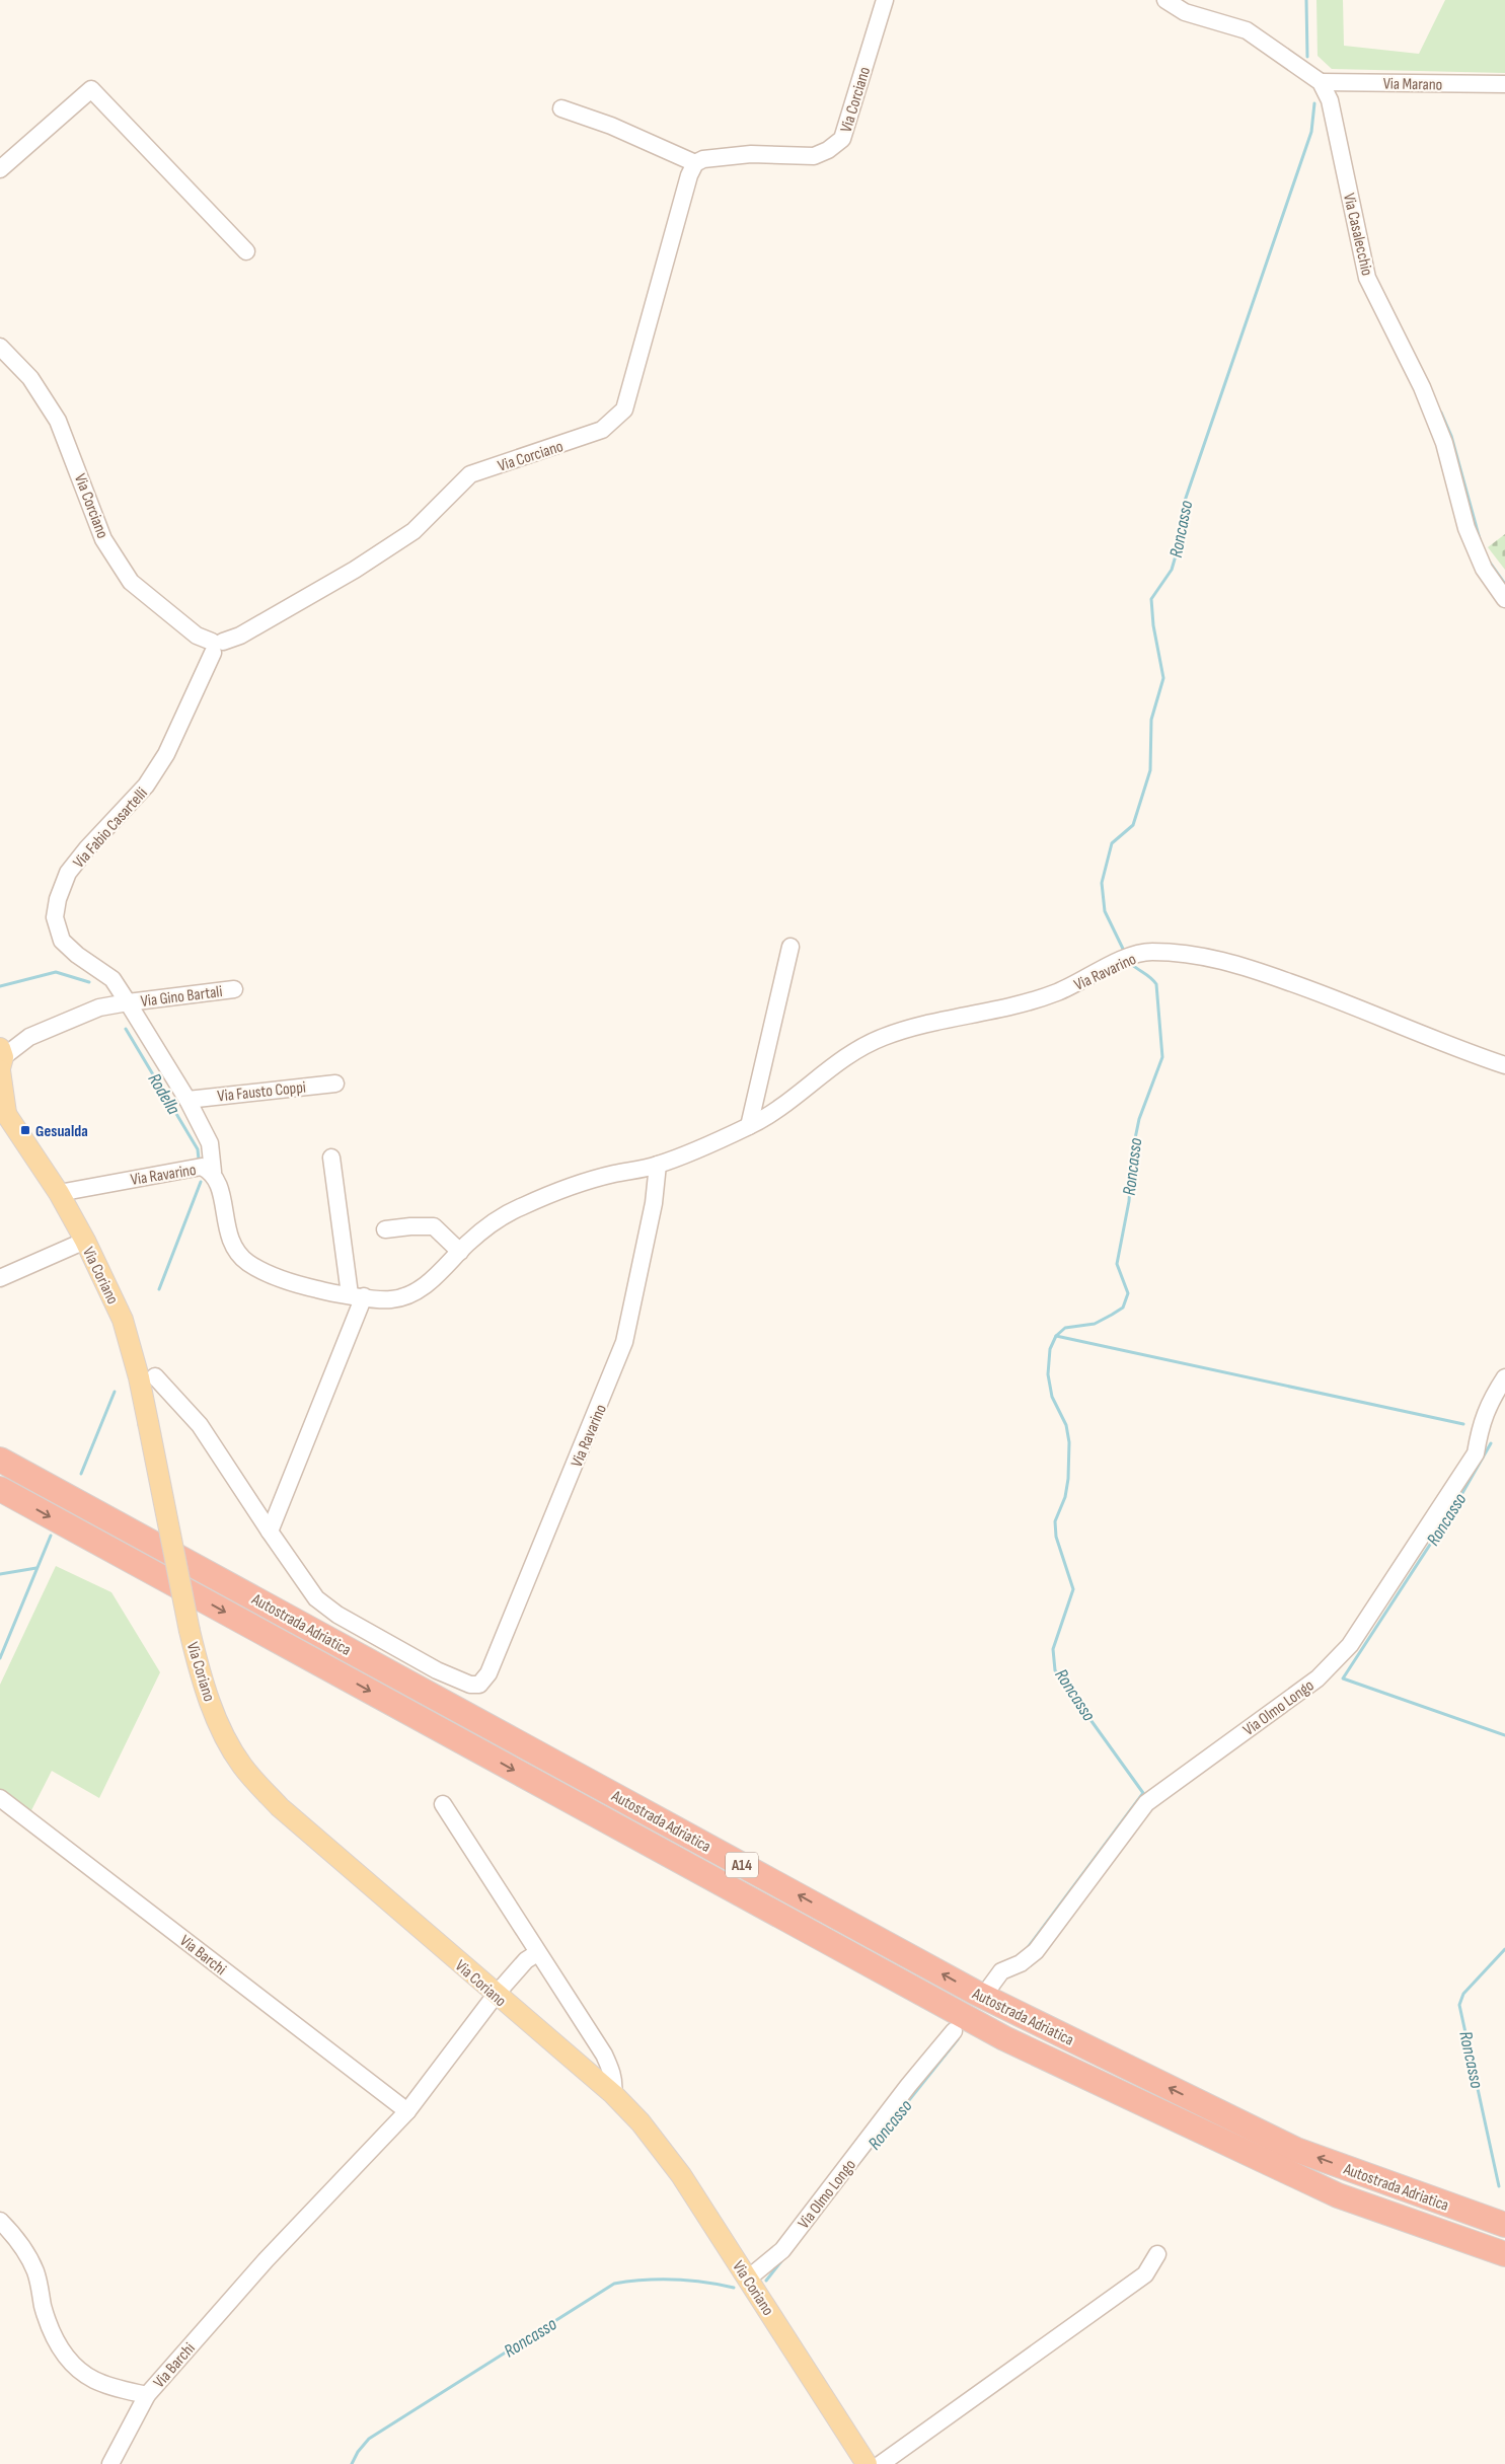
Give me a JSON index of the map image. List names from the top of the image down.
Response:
{
  "streets": {
    "highway": ["Autostrada Adriatica", "A14"],
    "main road": ["Via Coriano"],
    "street": [
      "Via Marano",
      "Via Corciano",
      "Via Casalecchio",
      "Via Fabio Casartelli",
      "Via Ravarino",
      "Via Gino Bartali",
      "Via Fausto Coppi",
      "Via Olmo Longo",
      "Via Barchi"
    ]
  },
  "crossings": [
    ["Via Marano", "Via Casalecchio"],
    ["Via Corciano", "Via Fabio Casartelli"],
    ["Via Fabio Casartelli", "Via Ravarino"],
    ["Via Fabio Casartelli", "Via Gino Bartali"],
    ["Via Fabio Casartelli", "Via Fausto Coppi"],
    ["Via Fabio Casartelli", "Via Coriano"],
    ["Via Ravarino", "Via Coriano"],
    ["Via Gino Bartali", "Via Coriano"],
    ["Via Coriano", "Via Olmo Longo"],
    ["Via Coriano", "Via Barchi"]
  ],
  "water": ["Roncasso", "Rodella"],
  "places": {
    "transit": ["Gesualda"]
  }
}
